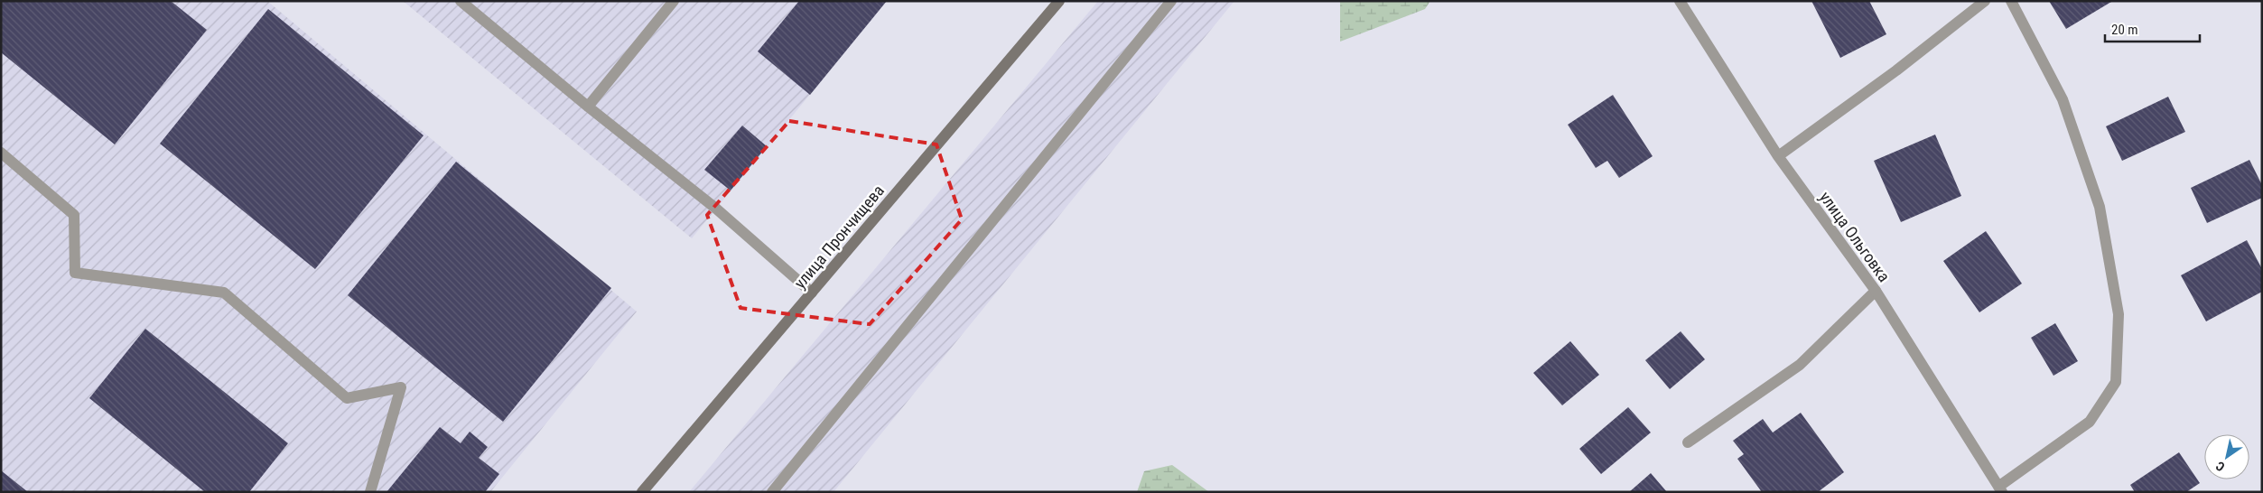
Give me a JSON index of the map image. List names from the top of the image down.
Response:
{
  "streets": {
    "street": ["улица Прончищева", "улица Ольговка"]
  },
  "scale_bar": "20 m",
  "north": "bottom left"
}
